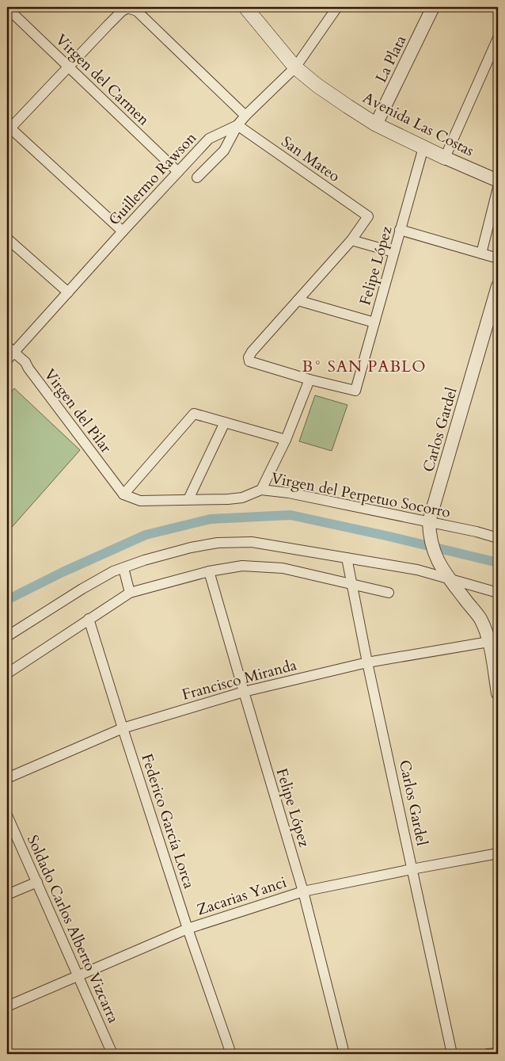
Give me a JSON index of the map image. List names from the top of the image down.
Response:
{
  "streets": {
    "main road": ["Avenida Las Costas"],
    "street": [
      "La Plata",
      "Virgen del Carmen",
      "San Mateo",
      "Guillermo Rawson",
      "Felipe López",
      "Virgen del Pilar",
      "Carlos Gardel",
      "Virgen del Perpetuo Socorro",
      "Francisco Miranda",
      "Federico García Lorca",
      "Zacarias Yanci",
      "Soldado Carlos Alberto Vizcarra"
    ]
  },
  "crossings": [
    ["La Plata", "Avenida Las Costas"],
    ["Virgen del Carmen", "Guillermo Rawson"],
    ["Avenida Las Costas", "Guillermo Rawson"],
    ["Avenida Las Costas", "Felipe López"],
    ["San Mateo", "Guillermo Rawson"],
    ["Guillermo Rawson", "Virgen del Pilar"],
    ["Felipe López", "Francisco Miranda"],
    ["Felipe López", "Zacarias Yanci"],
    ["Virgen del Pilar", "Virgen del Perpetuo Socorro"],
    ["Carlos Gardel", "Virgen del Perpetuo Socorro"],
    ["Carlos Gardel", "Francisco Miranda"],
    ["Carlos Gardel", "Zacarias Yanci"],
    ["Francisco Miranda", "Federico García Lorca"],
    ["Federico García Lorca", "Zacarias Yanci"],
    ["Zacarias Yanci", "Soldado Carlos Alberto Vizcarra"]
  ],
  "districts": ["B° SAN PABLO"]
}
